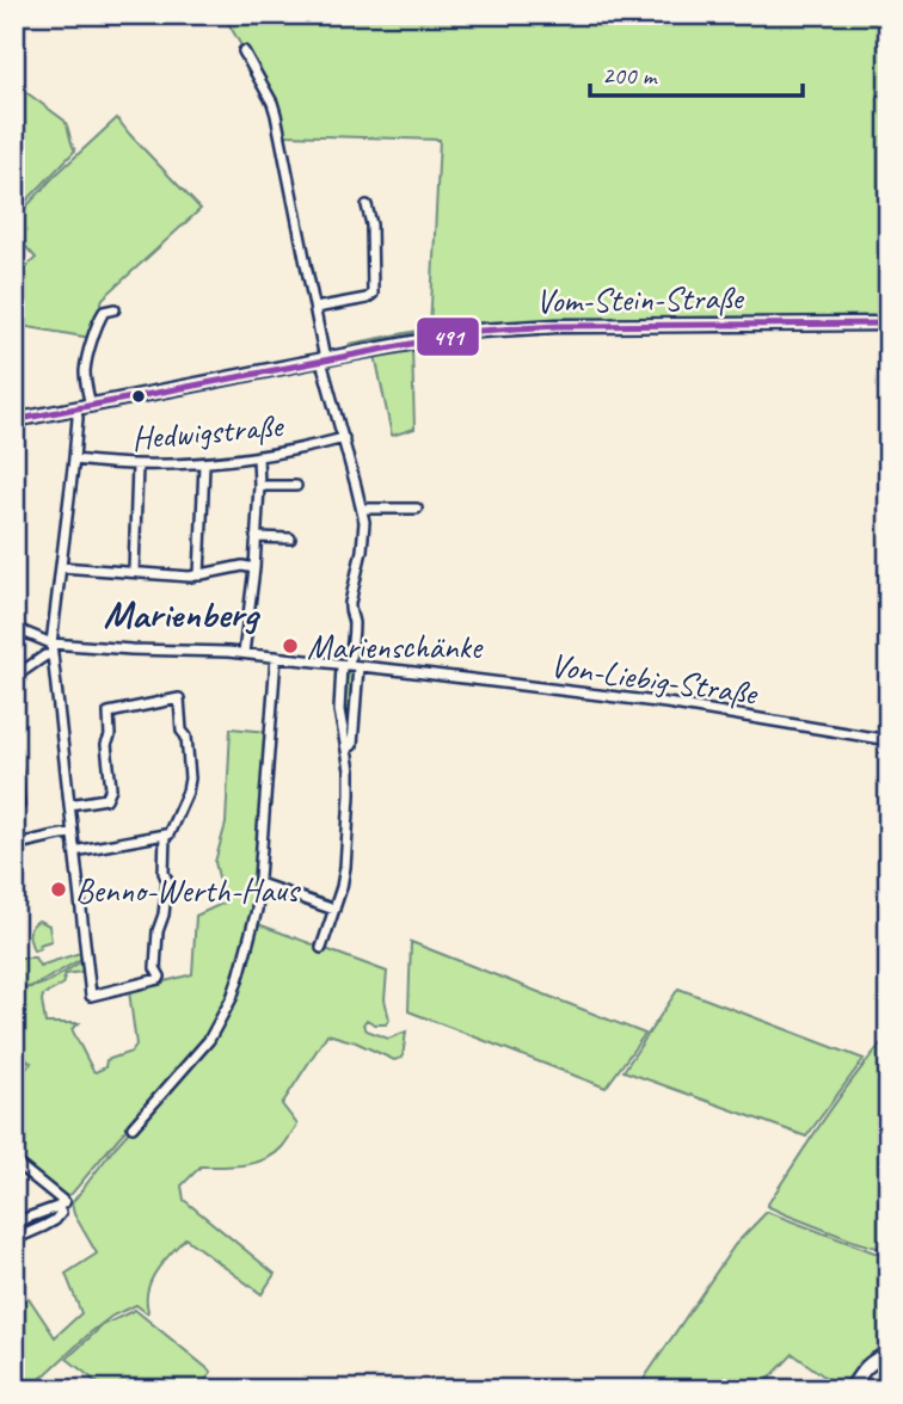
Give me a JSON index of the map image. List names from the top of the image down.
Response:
{
  "streets": {
    "main road": ["Vom-Stein-Straße"],
    "street": ["Hedwigstraße", "Von-Liebig-Straße"]
  },
  "districts": ["Marienberg"],
  "places": ["Marienschänke", "Benno-Werth-Haus"],
  "lines": ["transit line 491"],
  "scale_bar": "200 m"
}
